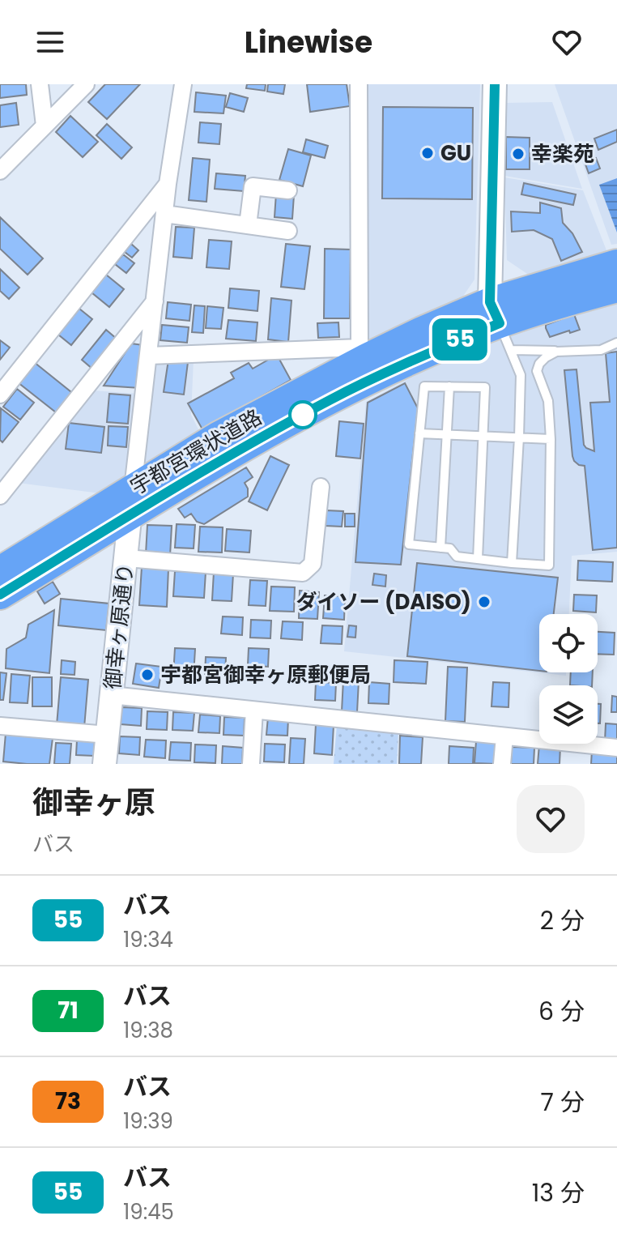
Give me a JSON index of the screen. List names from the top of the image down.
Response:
{
  "streets": {
    "highway": ["宇都宮環状道路"],
    "street": ["御幸ヶ原通り"]
  },
  "crossings": [
    ["宇都宮環状道路", "御幸ヶ原通り"]
  ],
  "places": [
    "GU",
    "幸楽苑",
    "ダイソー (DAISO)",
    "宇都宮御幸ヶ原郵便局"
  ],
  "lines": ["bus line 55"],
  "page": {
    "header": "Linewise",
    "on_map": "55",
    "heading": ["御幸ヶ原", "バス"],
    "list": [
      {
        "mark": "55",
        "name": "バス",
        "note": "19:34",
        "value": "2 分"
      },
      {
        "mark": "71",
        "name": "バス",
        "note": "19:38",
        "value": "6 分"
      },
      {
        "mark": "73",
        "name": "バス",
        "note": "19:39",
        "value": "7 分"
      },
      {
        "mark": "55",
        "name": "バス",
        "note": "19:45",
        "value": "13 分"
      }
    ]
  }
}
